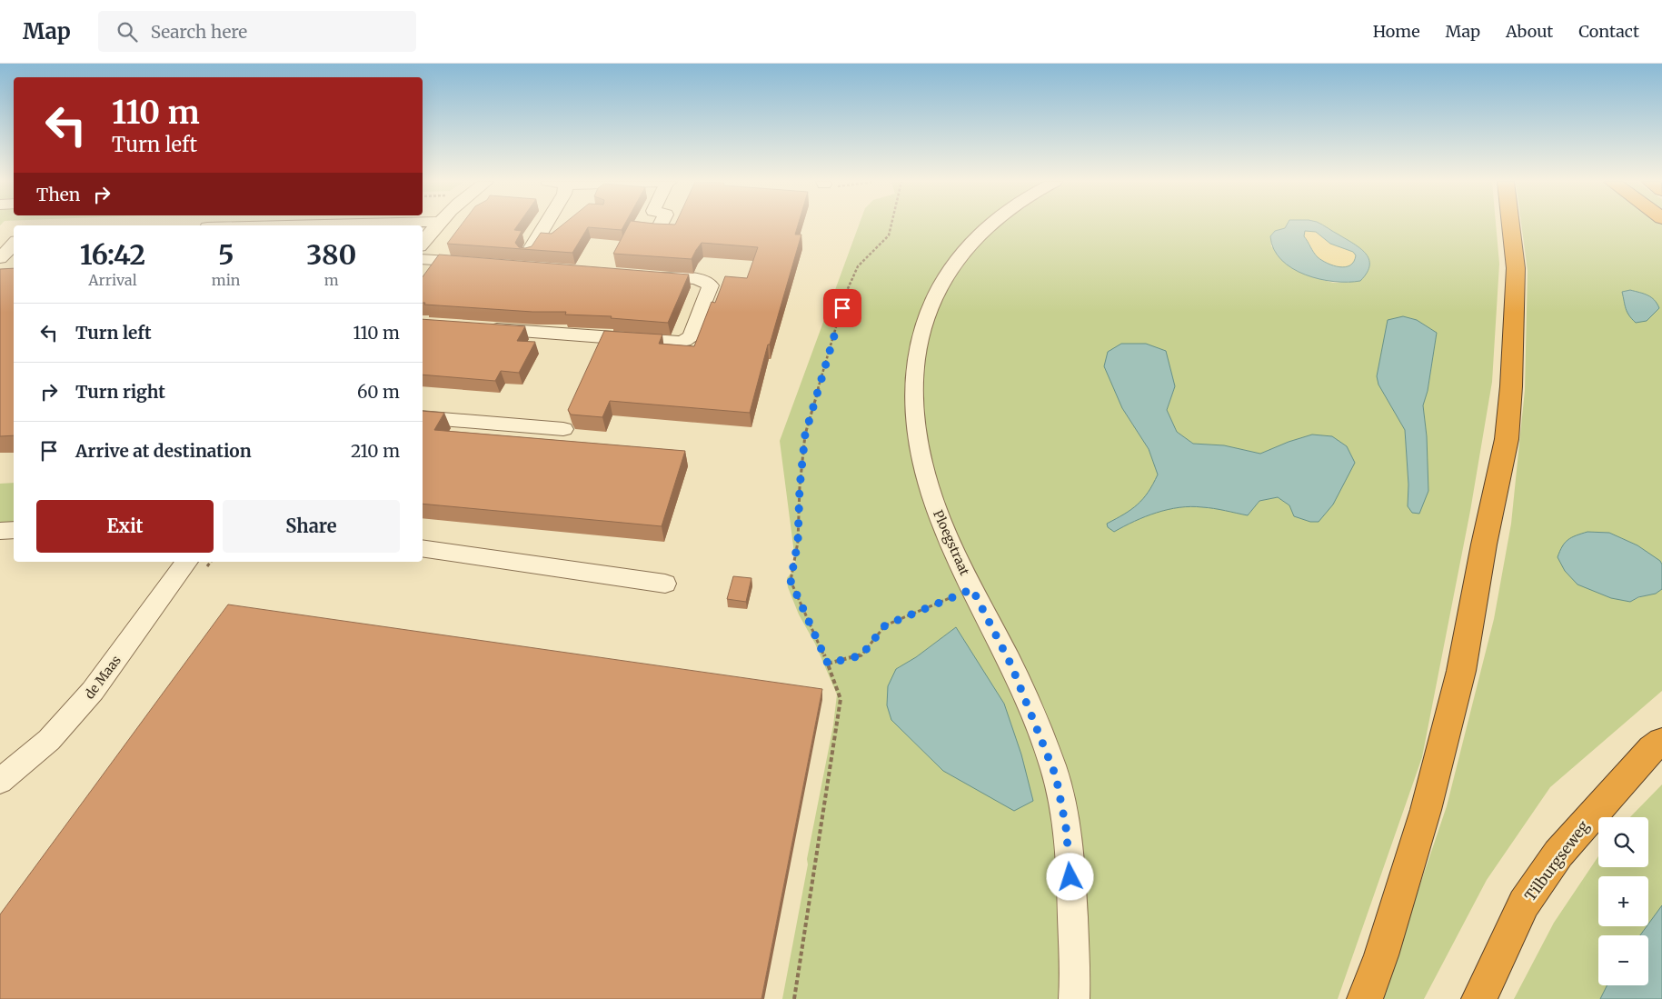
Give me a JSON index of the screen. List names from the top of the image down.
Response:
{
  "streets": {
    "highway": ["Tilburgseweg"],
    "street": ["Ploegstraat", "de Maas"]
  },
  "page": {
    "header": "Map",
    "search": "Search here",
    "nav": [
      "Home",
      "Map",
      "About",
      "Contact"
    ],
    "turn": ["110 m", "Turn left"],
    "then": "Then",
    "eta": [
      "16:42",
      "Arrival",
      "5",
      "min",
      "380",
      "m"
    ],
    "list": [
      {
        "name": "Turn left",
        "value": "110 m"
      },
      {
        "name": "Turn right",
        "value": "60 m"
      },
      {
        "name": "Arrive at destination",
        "value": "210 m"
      }
    ],
    "buttons": ["Exit", "Share"],
    "map_buttons": ["+", "−"]
  }
}
